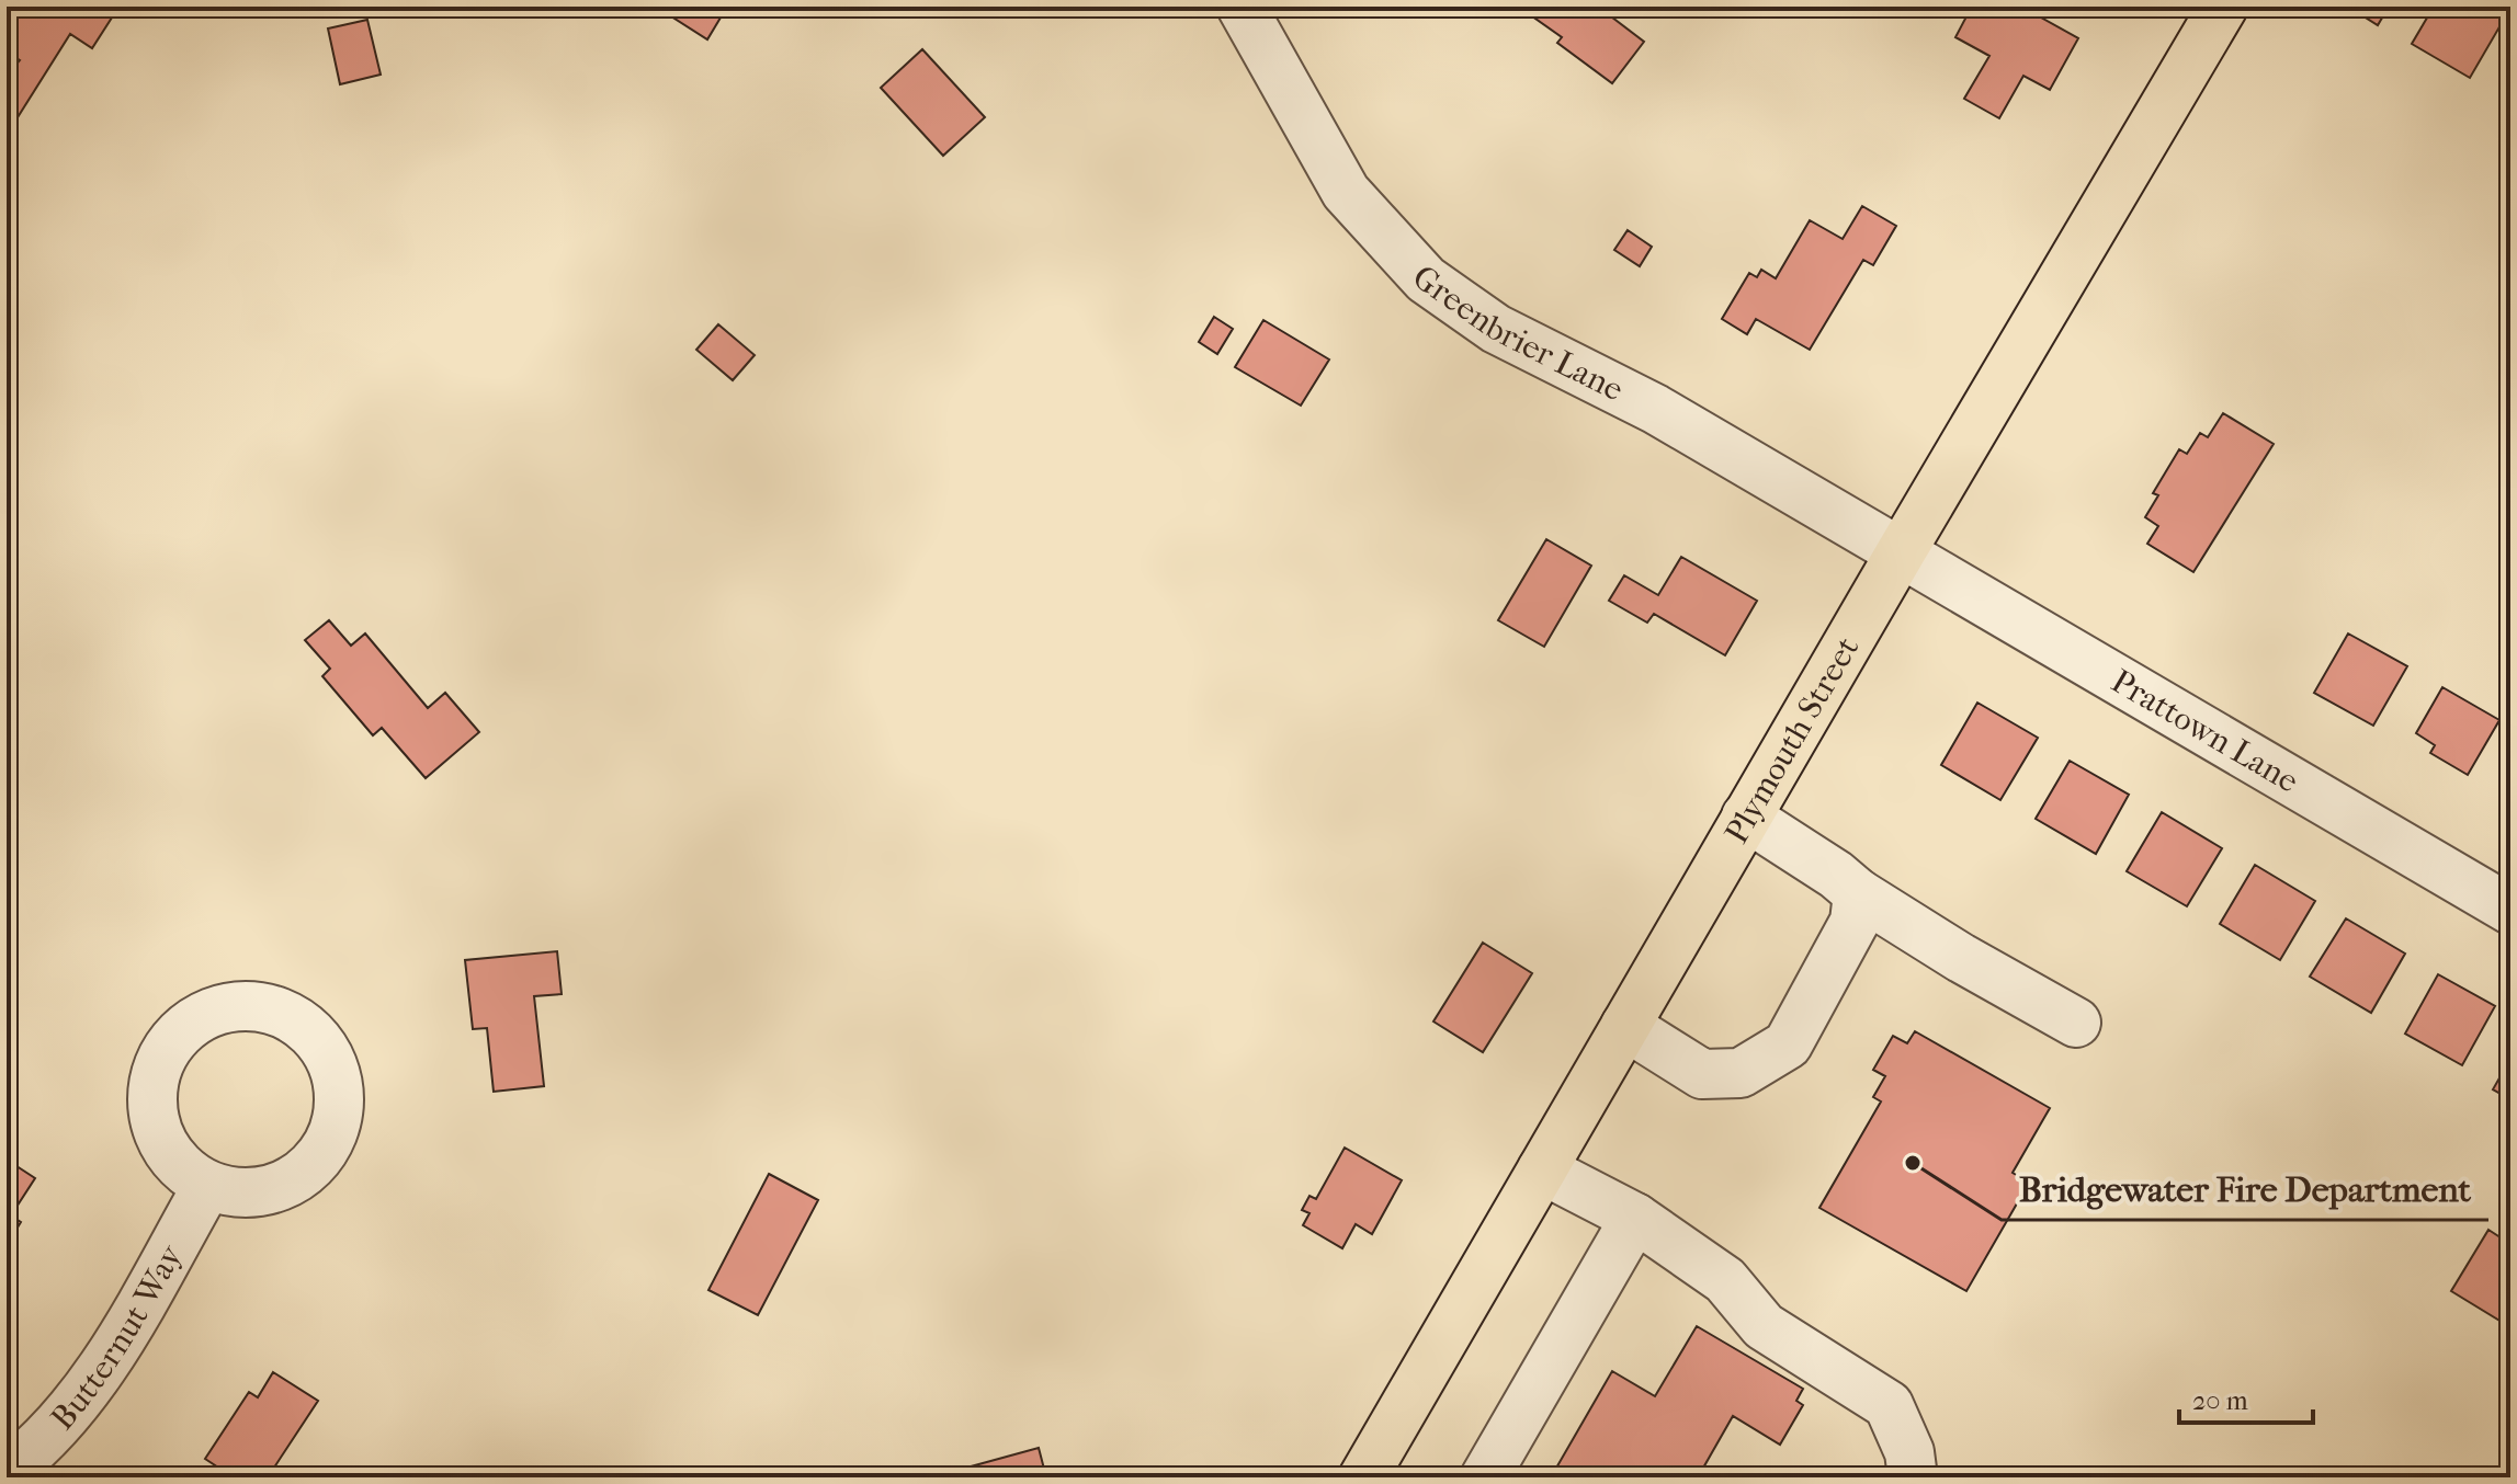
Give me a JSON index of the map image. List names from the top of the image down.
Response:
{
  "streets": {
    "main road": ["Plymouth Street"],
    "street": ["Greenbrier Lane", "Prattown Lane", "Butternut Way"]
  },
  "crossings": [
    ["Greenbrier Lane", "Prattown Lane"],
    ["Greenbrier Lane", "Plymouth Street"],
    ["Prattown Lane", "Plymouth Street"]
  ],
  "places": ["Bridgewater Fire Department"],
  "scale_bar": "20 m"
}
